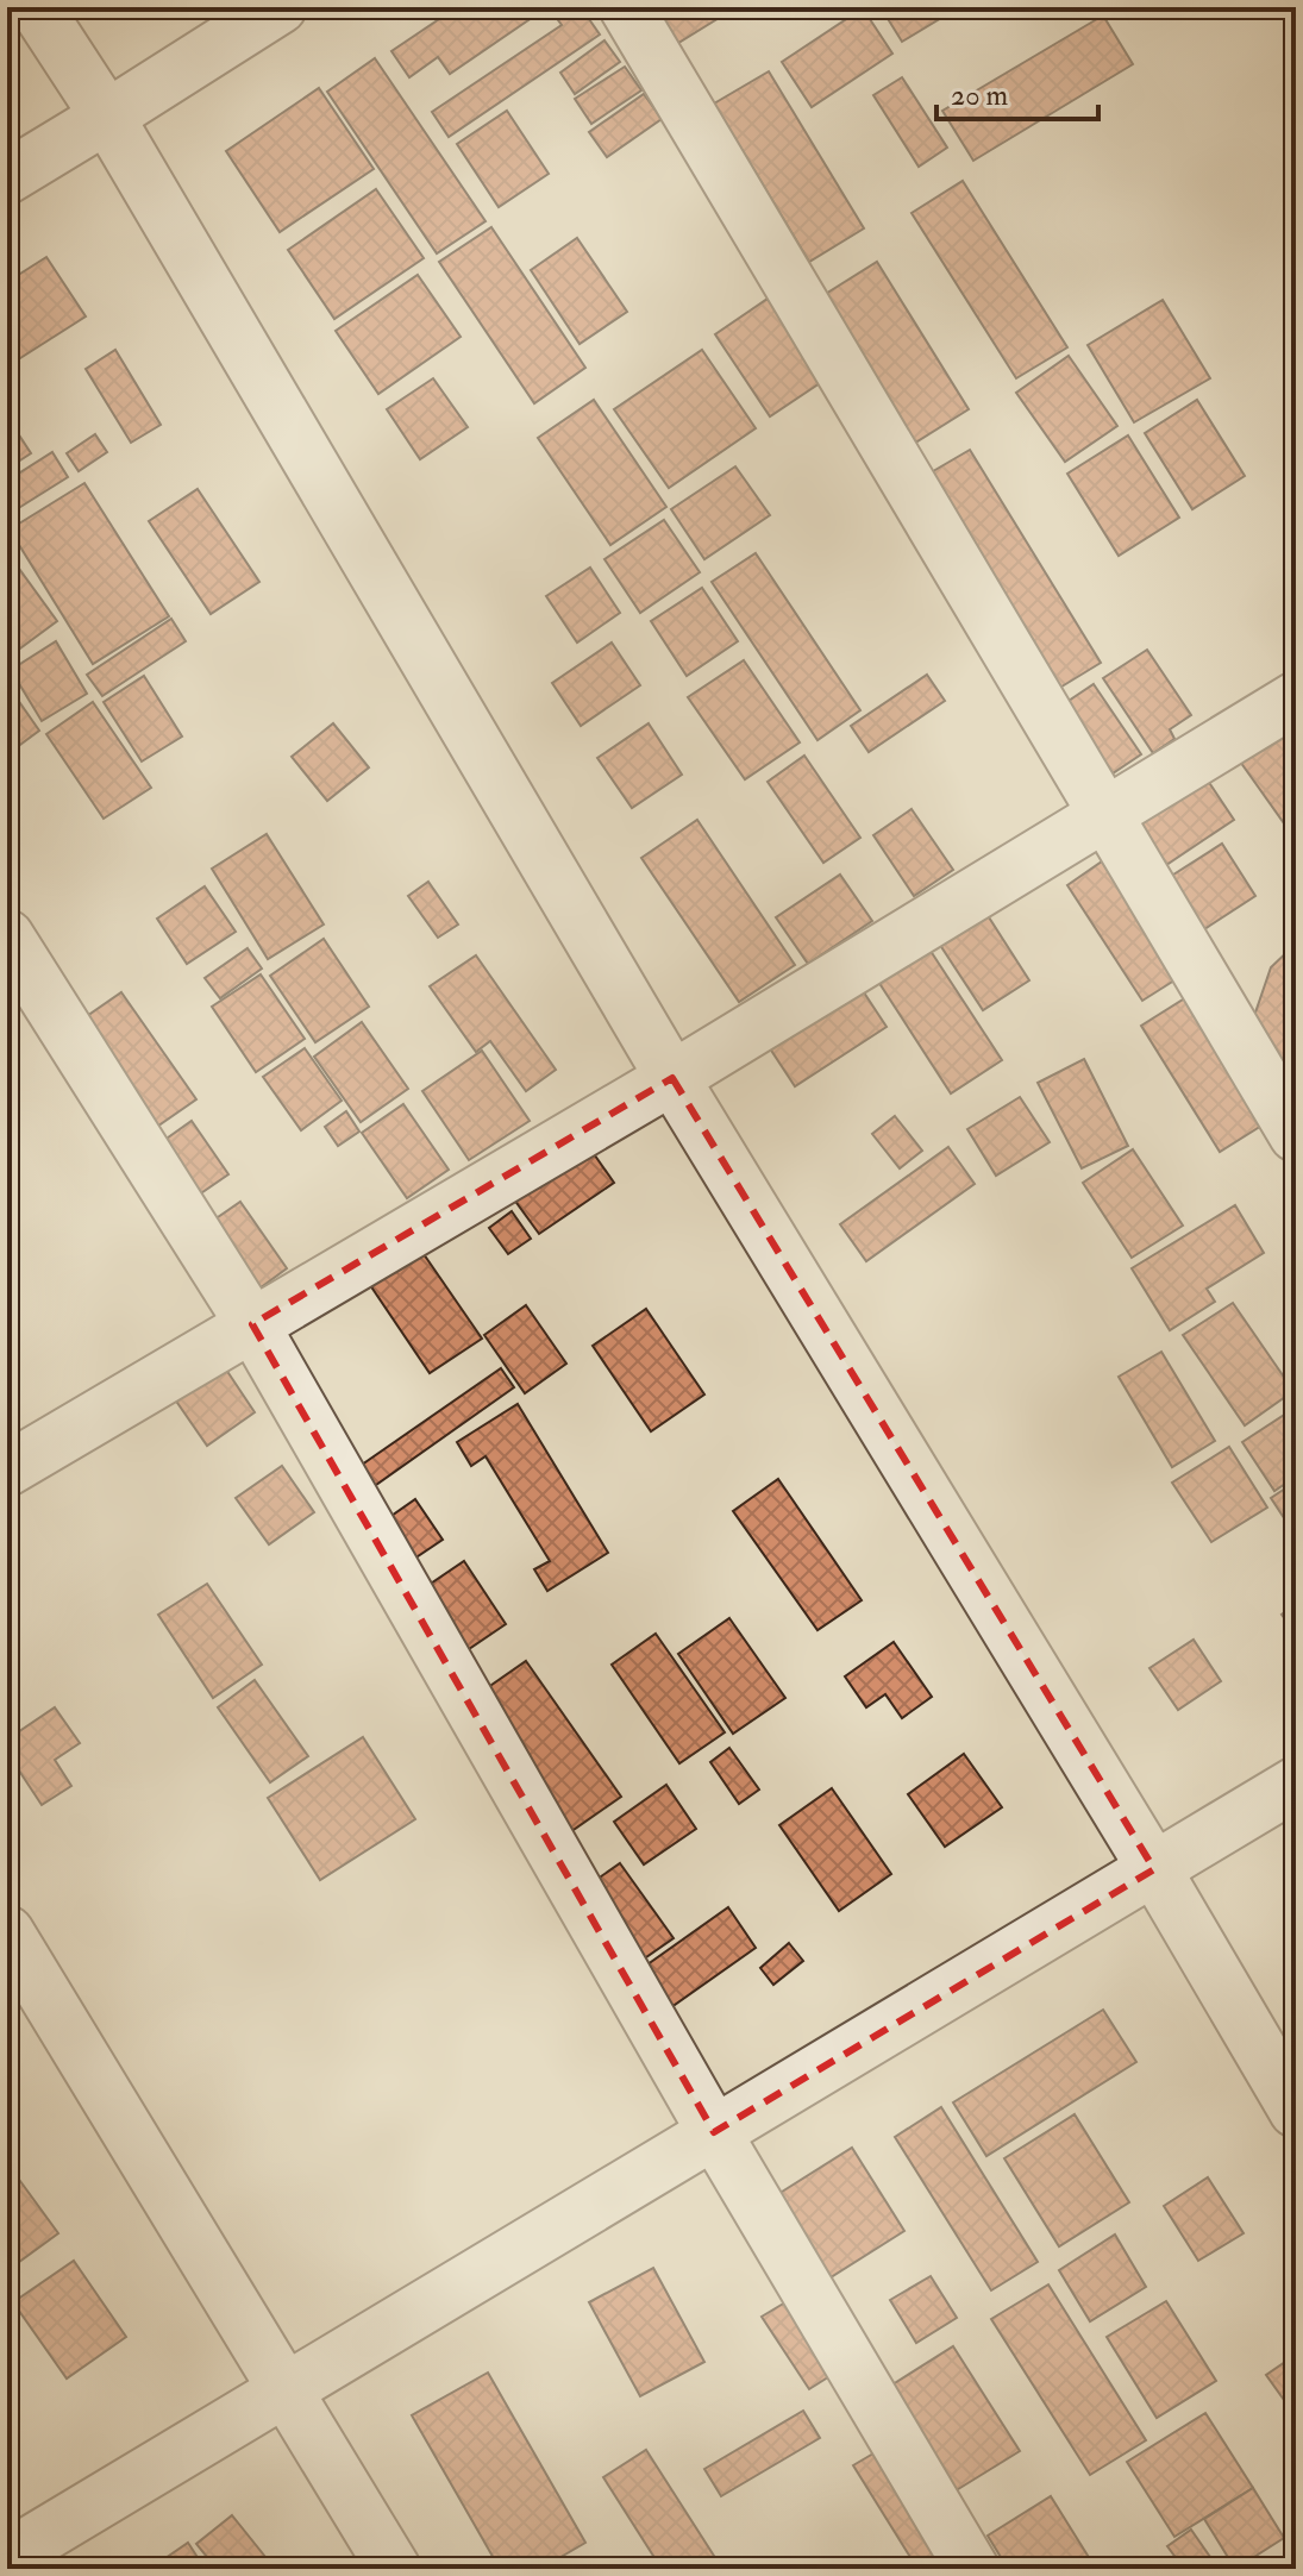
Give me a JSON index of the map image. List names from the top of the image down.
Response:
{
  "scale_bar": "20 m"
}
